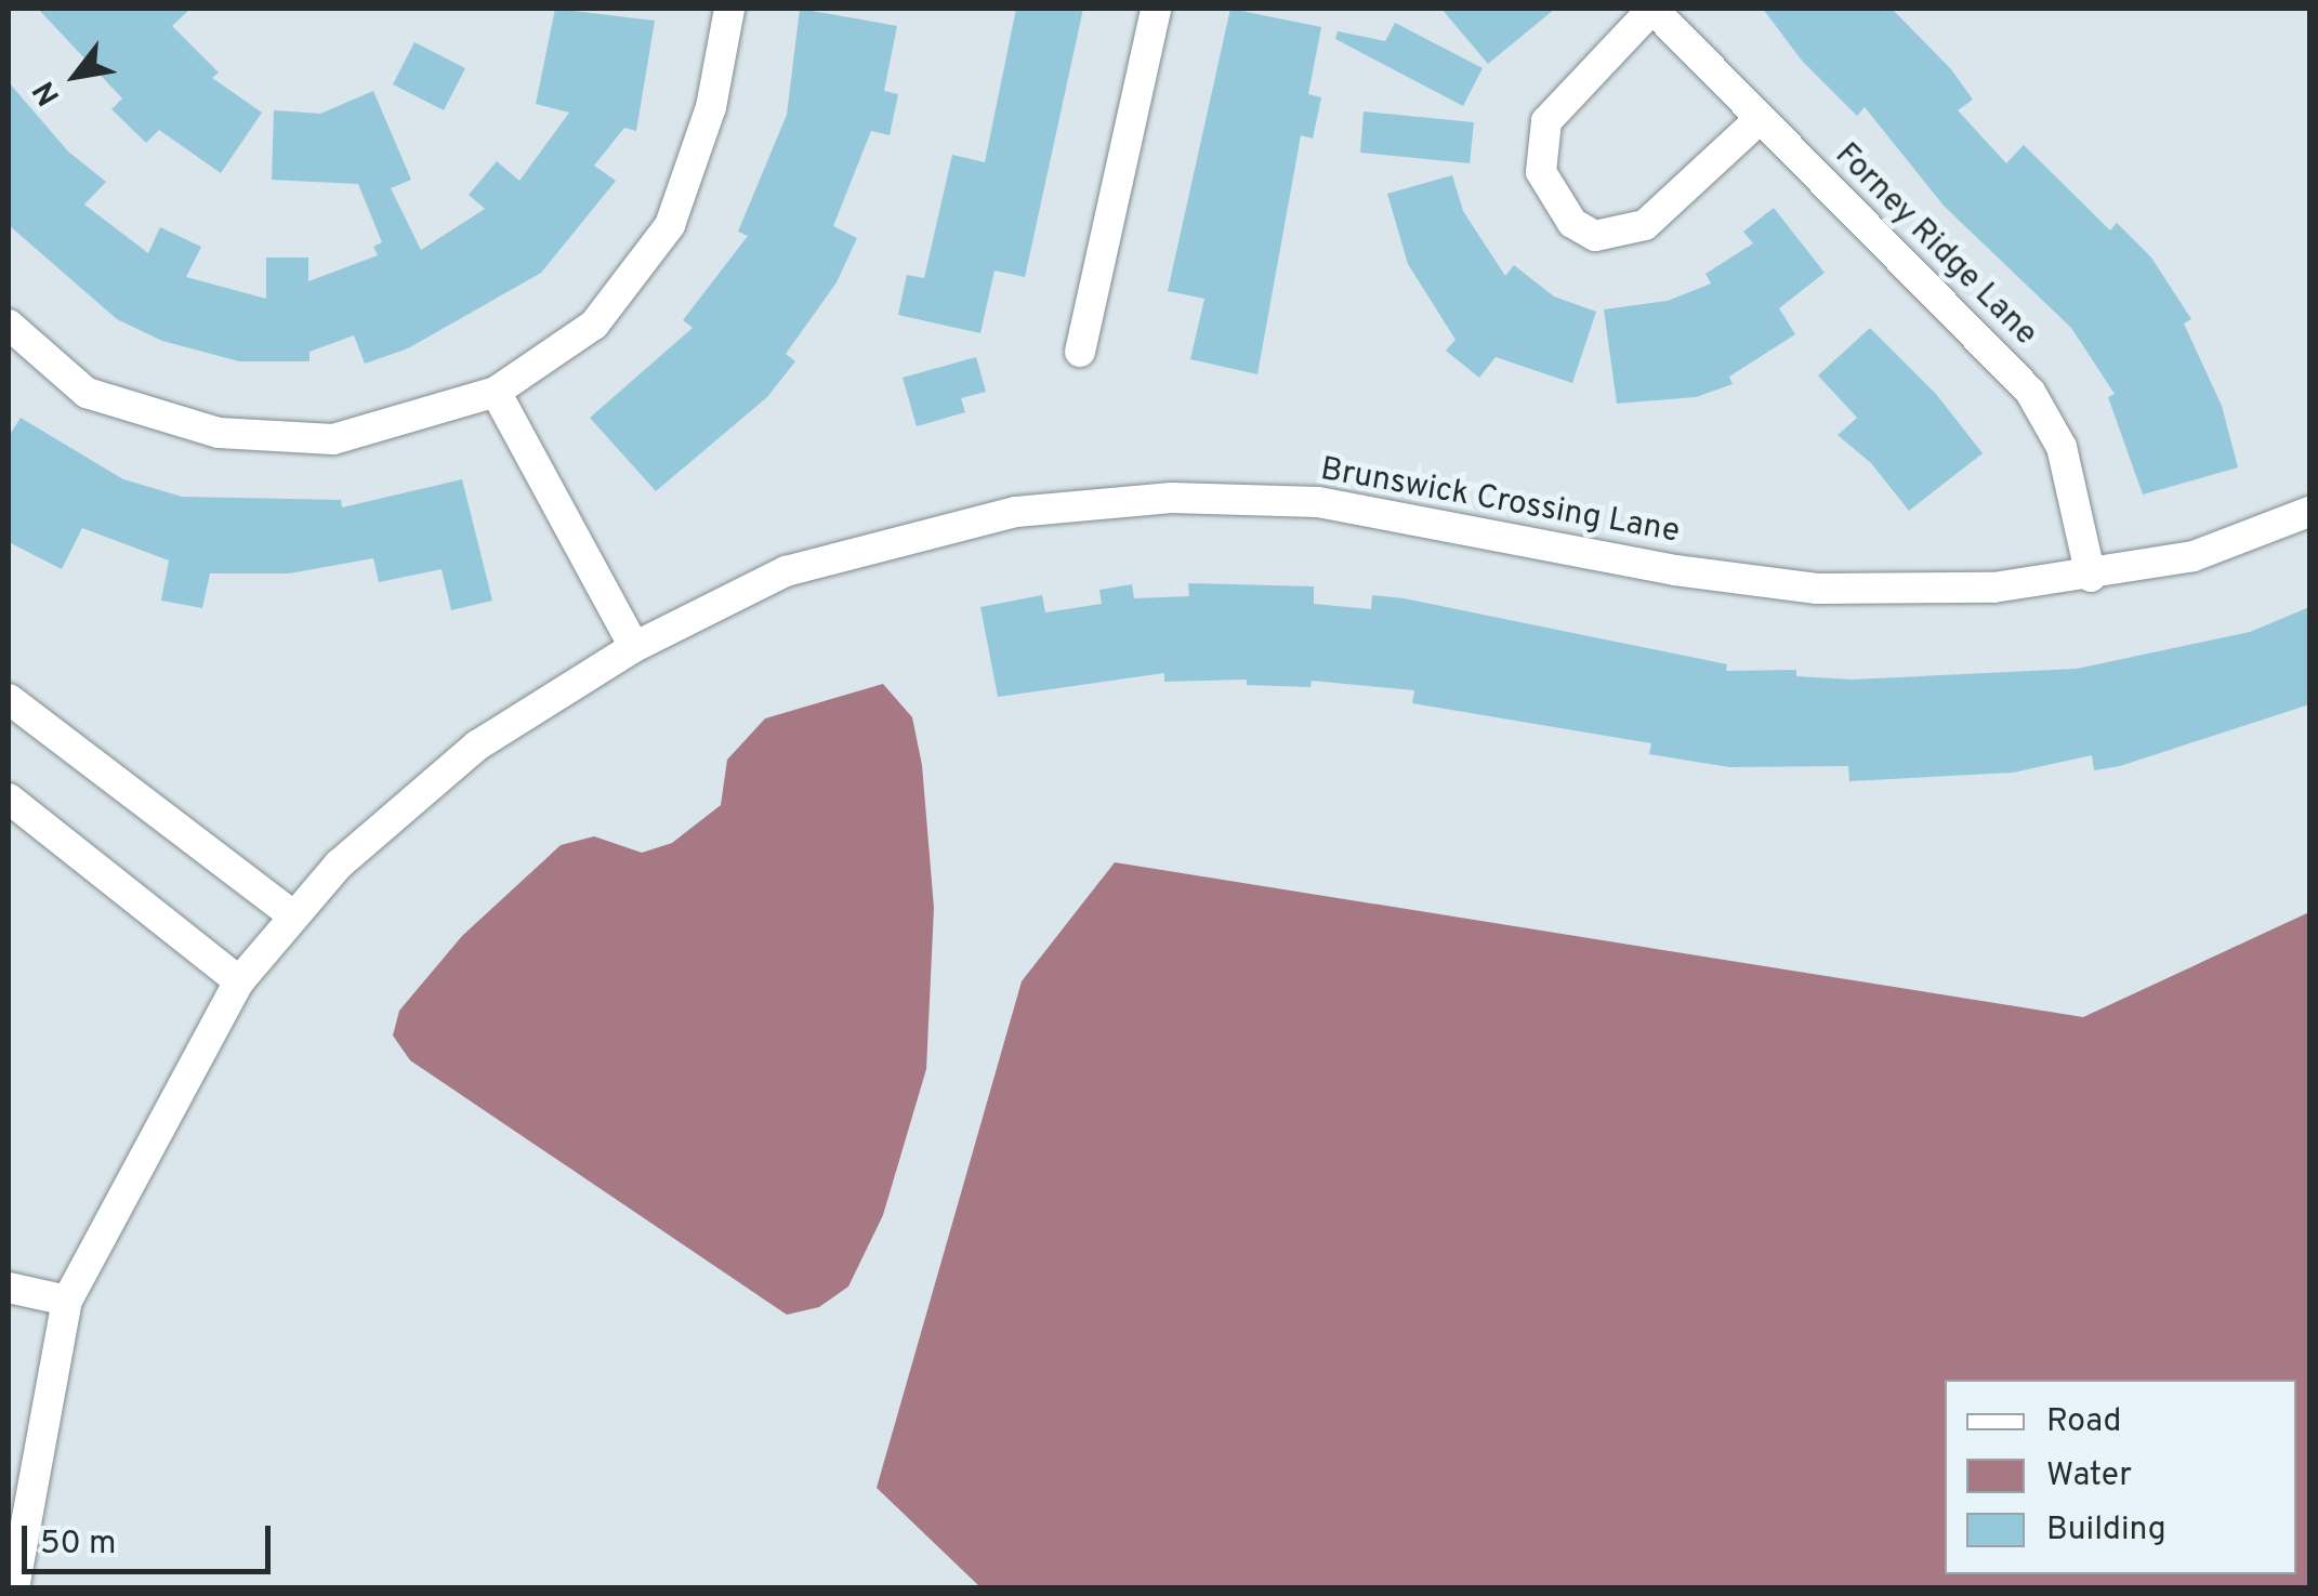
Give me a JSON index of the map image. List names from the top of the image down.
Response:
{
  "streets": {
    "street": ["Forney Ridge Lane", "Brunswick Crossing Lane"]
  },
  "crossings": [
    ["Forney Ridge Lane", "Brunswick Crossing Lane"]
  ],
  "legend": ["Road", "Water", "Building"],
  "scale_bar": "50 m",
  "north": "bottom left"
}
